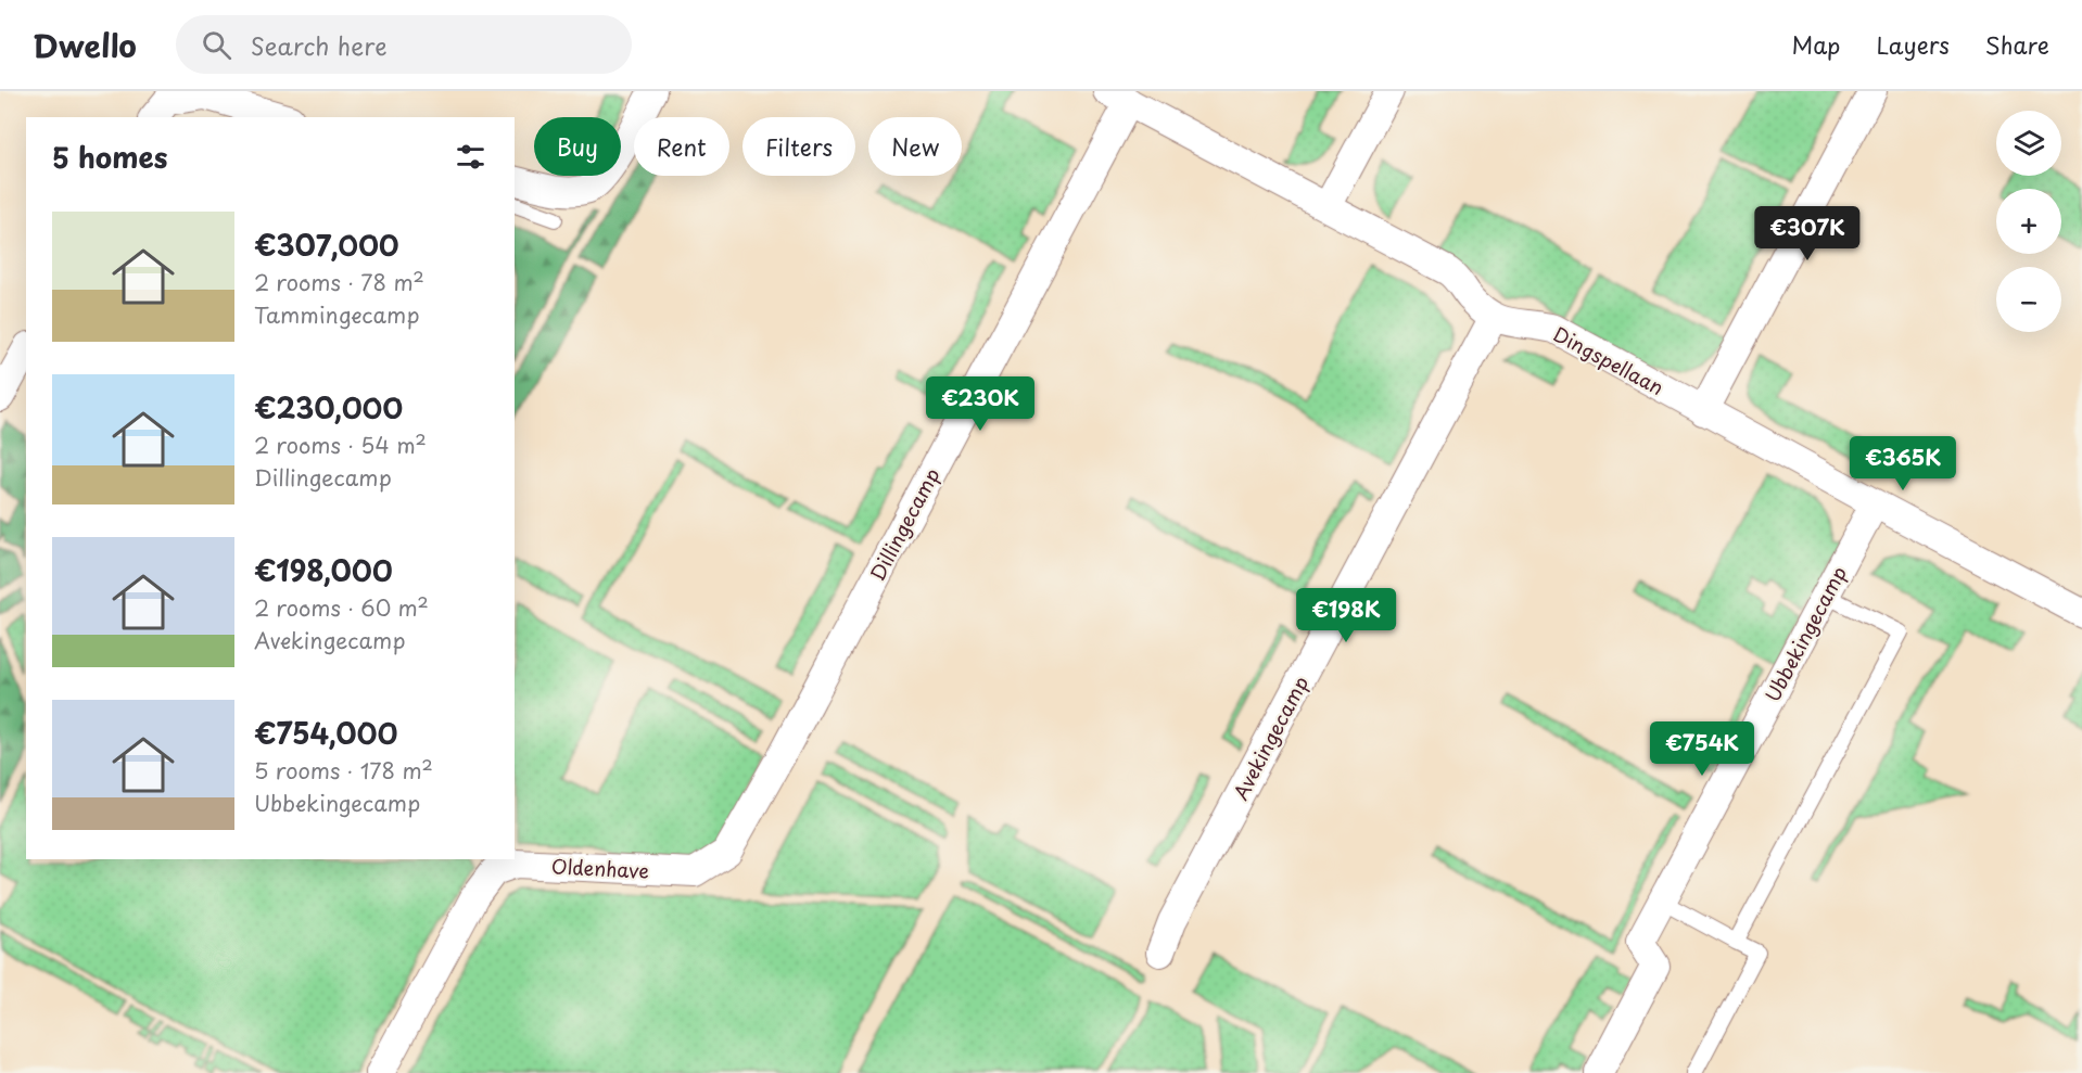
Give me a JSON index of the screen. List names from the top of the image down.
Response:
{
  "streets": {
    "street": [
      "Dingspellaan",
      "Dillingecamp",
      "Ubbekingecamp",
      "Avekingecamp",
      "Oldenhave"
    ]
  },
  "crossings": [
    ["Dingspellaan", "Dillingecamp"],
    ["Dingspellaan", "Ubbekingecamp"],
    ["Dingspellaan", "Avekingecamp"],
    ["Dillingecamp", "Oldenhave"]
  ],
  "page": {
    "header": "Dwello",
    "search": "Search here",
    "nav": ["Map", "Layers", "Share"],
    "map_buttons": ["+", "−"],
    "chip": [
      "Buy",
      "Rent",
      "Filters",
      "New"
    ],
    "heading": "5 homes",
    "list": [
      {
        "name": "€307,000",
        "note": "2 rooms · 78 m² · Tammingecamp"
      },
      {
        "name": "€230,000",
        "note": "2 rooms · 54 m² · Dillingecamp"
      },
      {
        "name": "€198,000",
        "note": "2 rooms · 60 m² · Avekingecamp"
      },
      {
        "name": "€754,000",
        "note": "5 rooms · 178 m² · Ubbekingecamp"
      }
    ],
    "price": [
      "€307K",
      "€230K",
      "€365K",
      "€198K",
      "€754K"
    ]
  }
}
